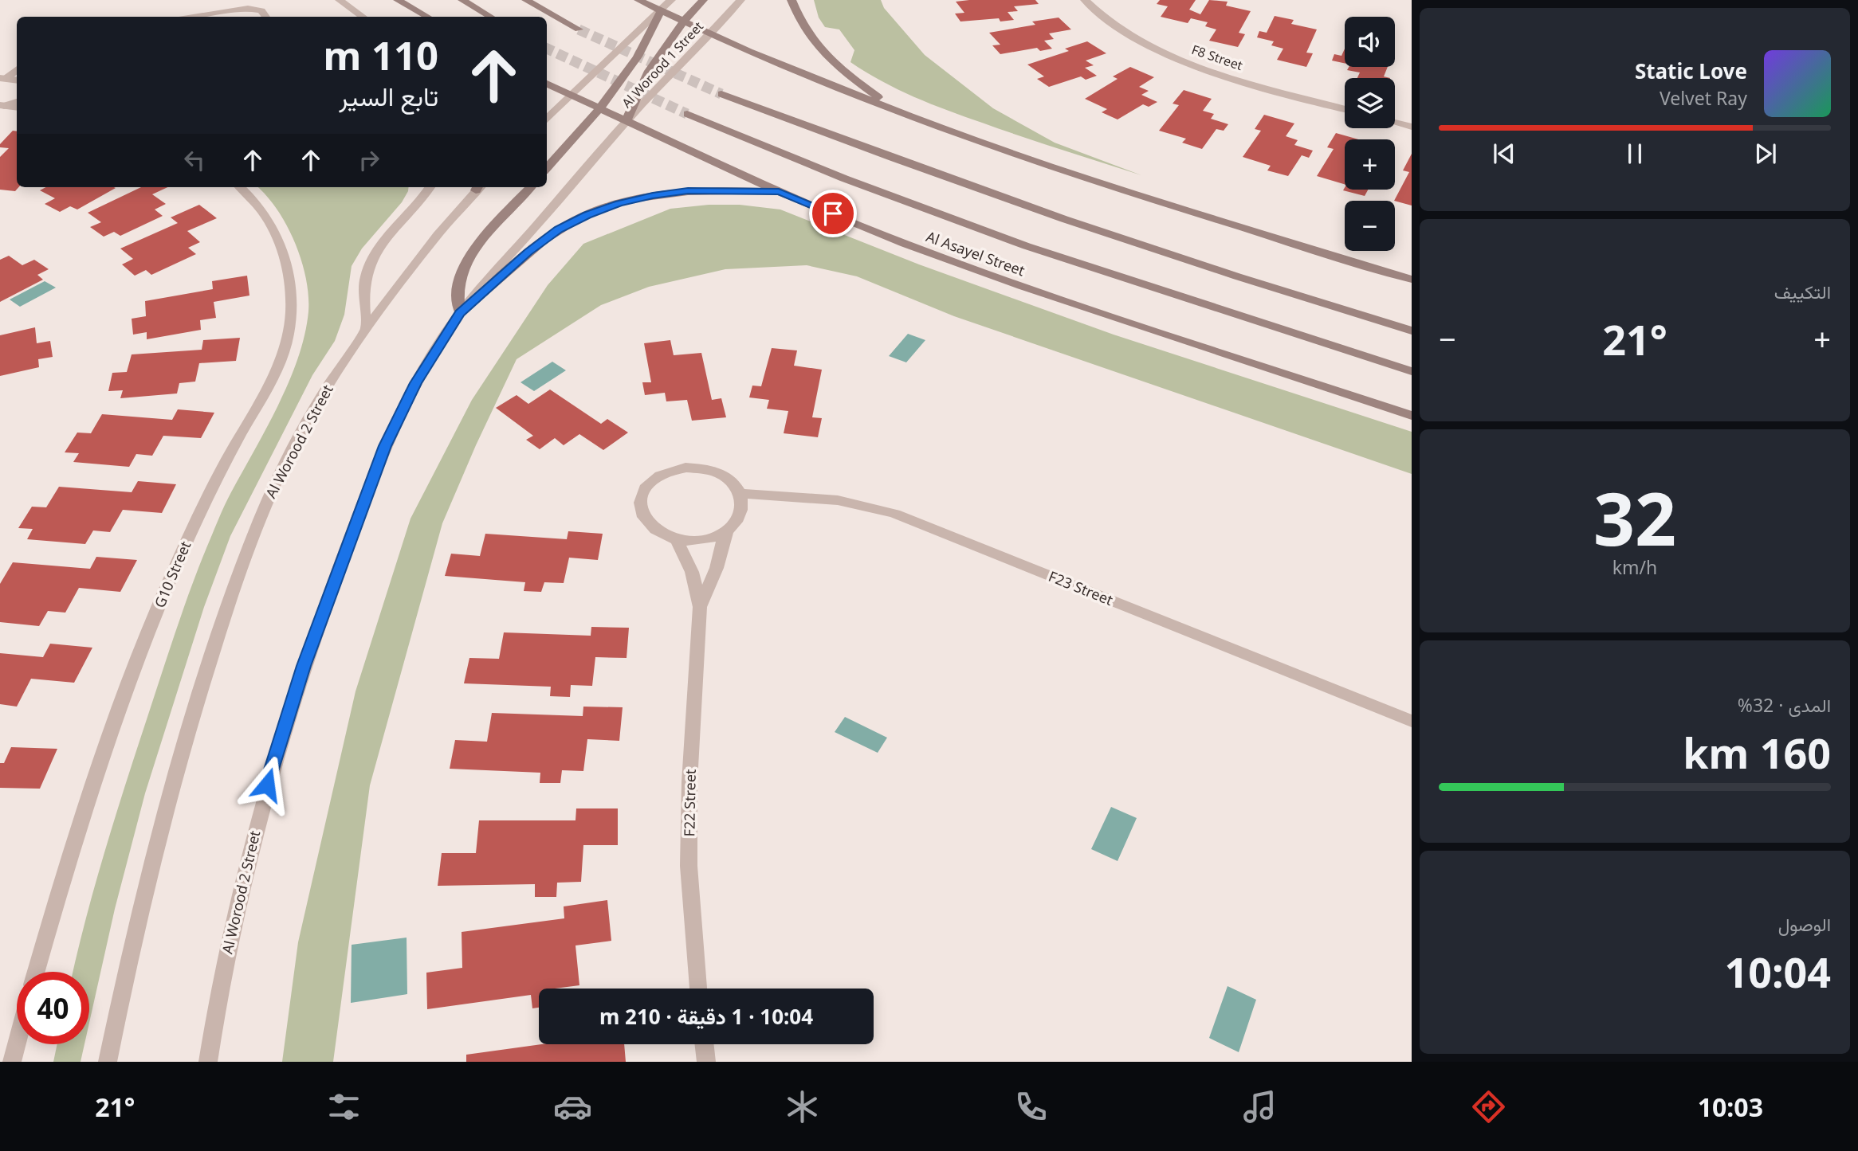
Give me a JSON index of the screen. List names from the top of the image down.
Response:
{
  "streets": {
    "main road": ["Al Asayel Street"],
    "street": [
      "F8 Street",
      "Al Worood 1 Street",
      "Al Worood 2 Street",
      "G10 Street",
      "F23 Street",
      "F22 Street"
    ]
  },
  "crossings": [
    ["Al Worood 1 Street", "Al Asayel Street"],
    ["Al Worood 1 Street", "Al Worood 2 Street"],
    ["Al Asayel Street", "Al Worood 2 Street"],
    ["F23 Street", "F22 Street"]
  ],
  "page": {
    "map_buttons": ["+", "−"],
    "turn": ["110 m", "تابع السير"],
    "song": ["Static Love", "Velvet Ray"],
    "tile": [
      "التكييف",
      ["32", "km/h"],
      ["المدى · 32%", "160 km"],
      ["الوصول", "10:04"]
    ],
    "heat": ["−", "21°", "+"],
    "limit": "40",
    "trip": "10:04 · 1 دقيقة · 210 m",
    "tabs": ["10:03", "21°"]
  }
}
